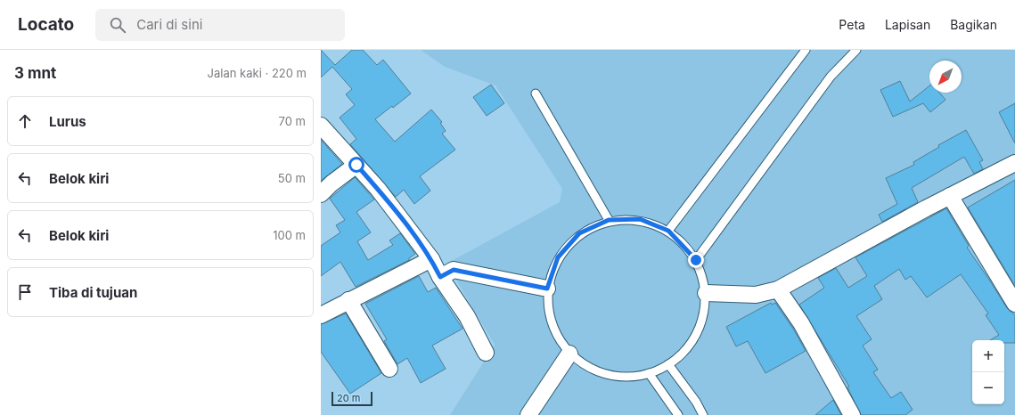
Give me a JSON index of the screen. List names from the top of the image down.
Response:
{
  "scale_bar": "20 m",
  "north": "bottom left",
  "page": {
    "header": "Locato",
    "search": "Cari di sini",
    "nav": ["Peta", "Lapisan", "Bagikan"],
    "heading": ["3 mnt", "Jalan kaki · 220 m"],
    "list": [
      ["Lurus", "70 m"],
      ["Belok kiri", "50 m"],
      ["Belok kiri", "100 m"],
      "Tiba di tujuan"
    ],
    "map_buttons": ["+", "−"],
    "scale": "20 m"
  }
}
